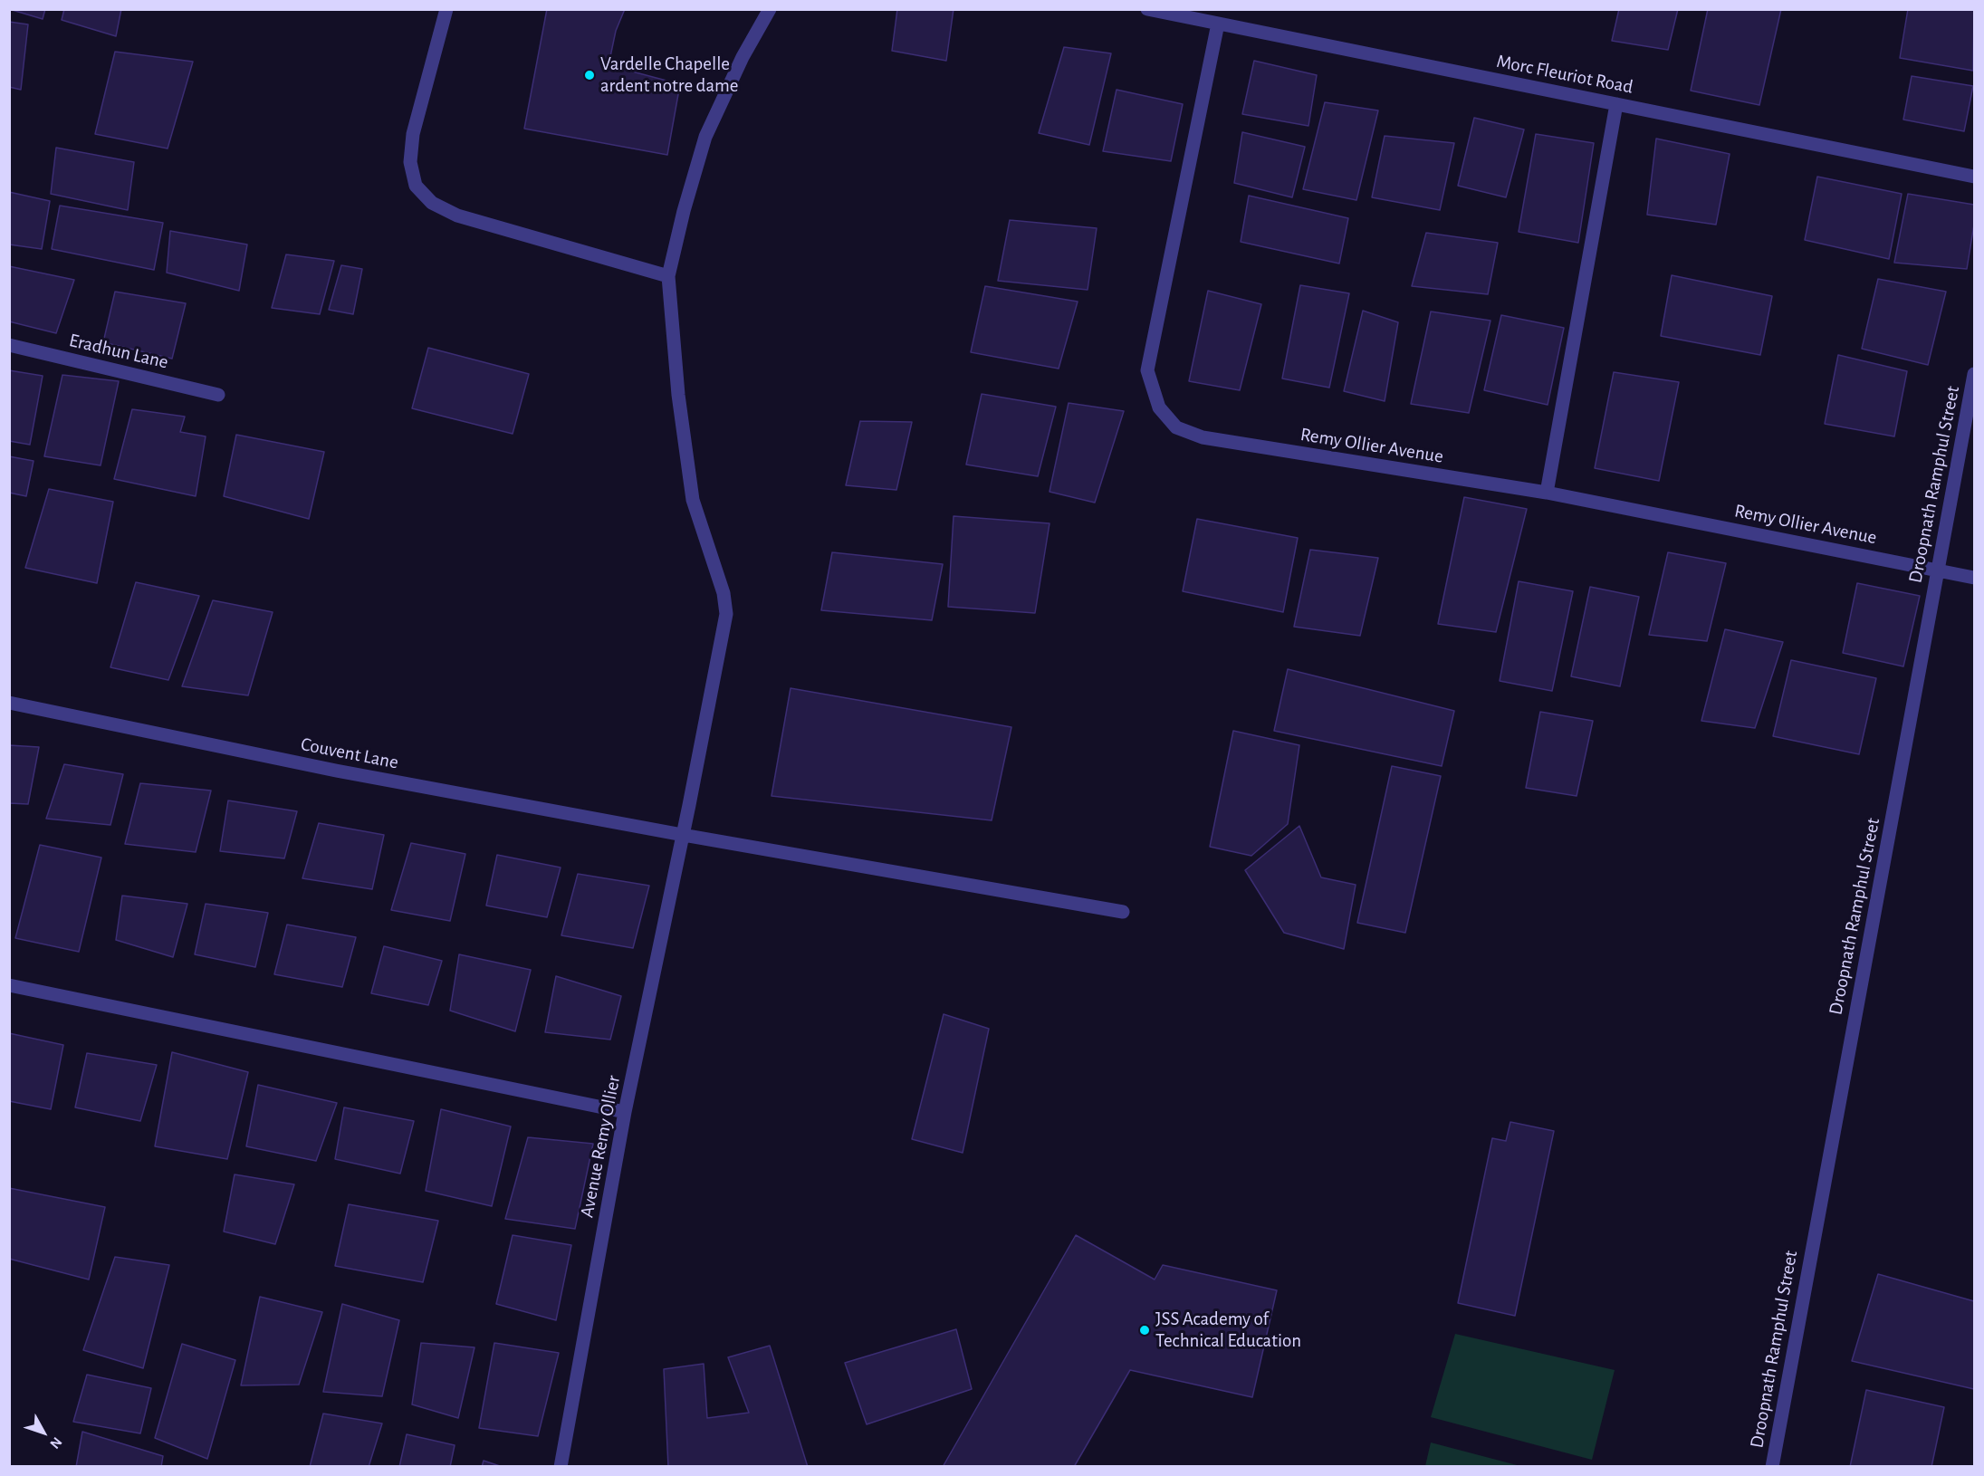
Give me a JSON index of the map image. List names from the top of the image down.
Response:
{
  "streets": {
    "street": [
      "Morc Fleuriot Road",
      "Eradhun Lane",
      "Remy Ollier Avenue",
      "Droopnath Ramphul Street",
      "Couvent Lane",
      "Avenue Remy Ollier"
    ]
  },
  "crossings": [
    ["Morc Fleuriot Road", "Remy Ollier Avenue"],
    ["Remy Ollier Avenue", "Droopnath Ramphul Street"],
    ["Couvent Lane", "Avenue Remy Ollier"]
  ],
  "places": ["Vardelle Chapelle ardent notre dame", "JSS Academy of Technical Education"],
  "north": "bottom right"
}
